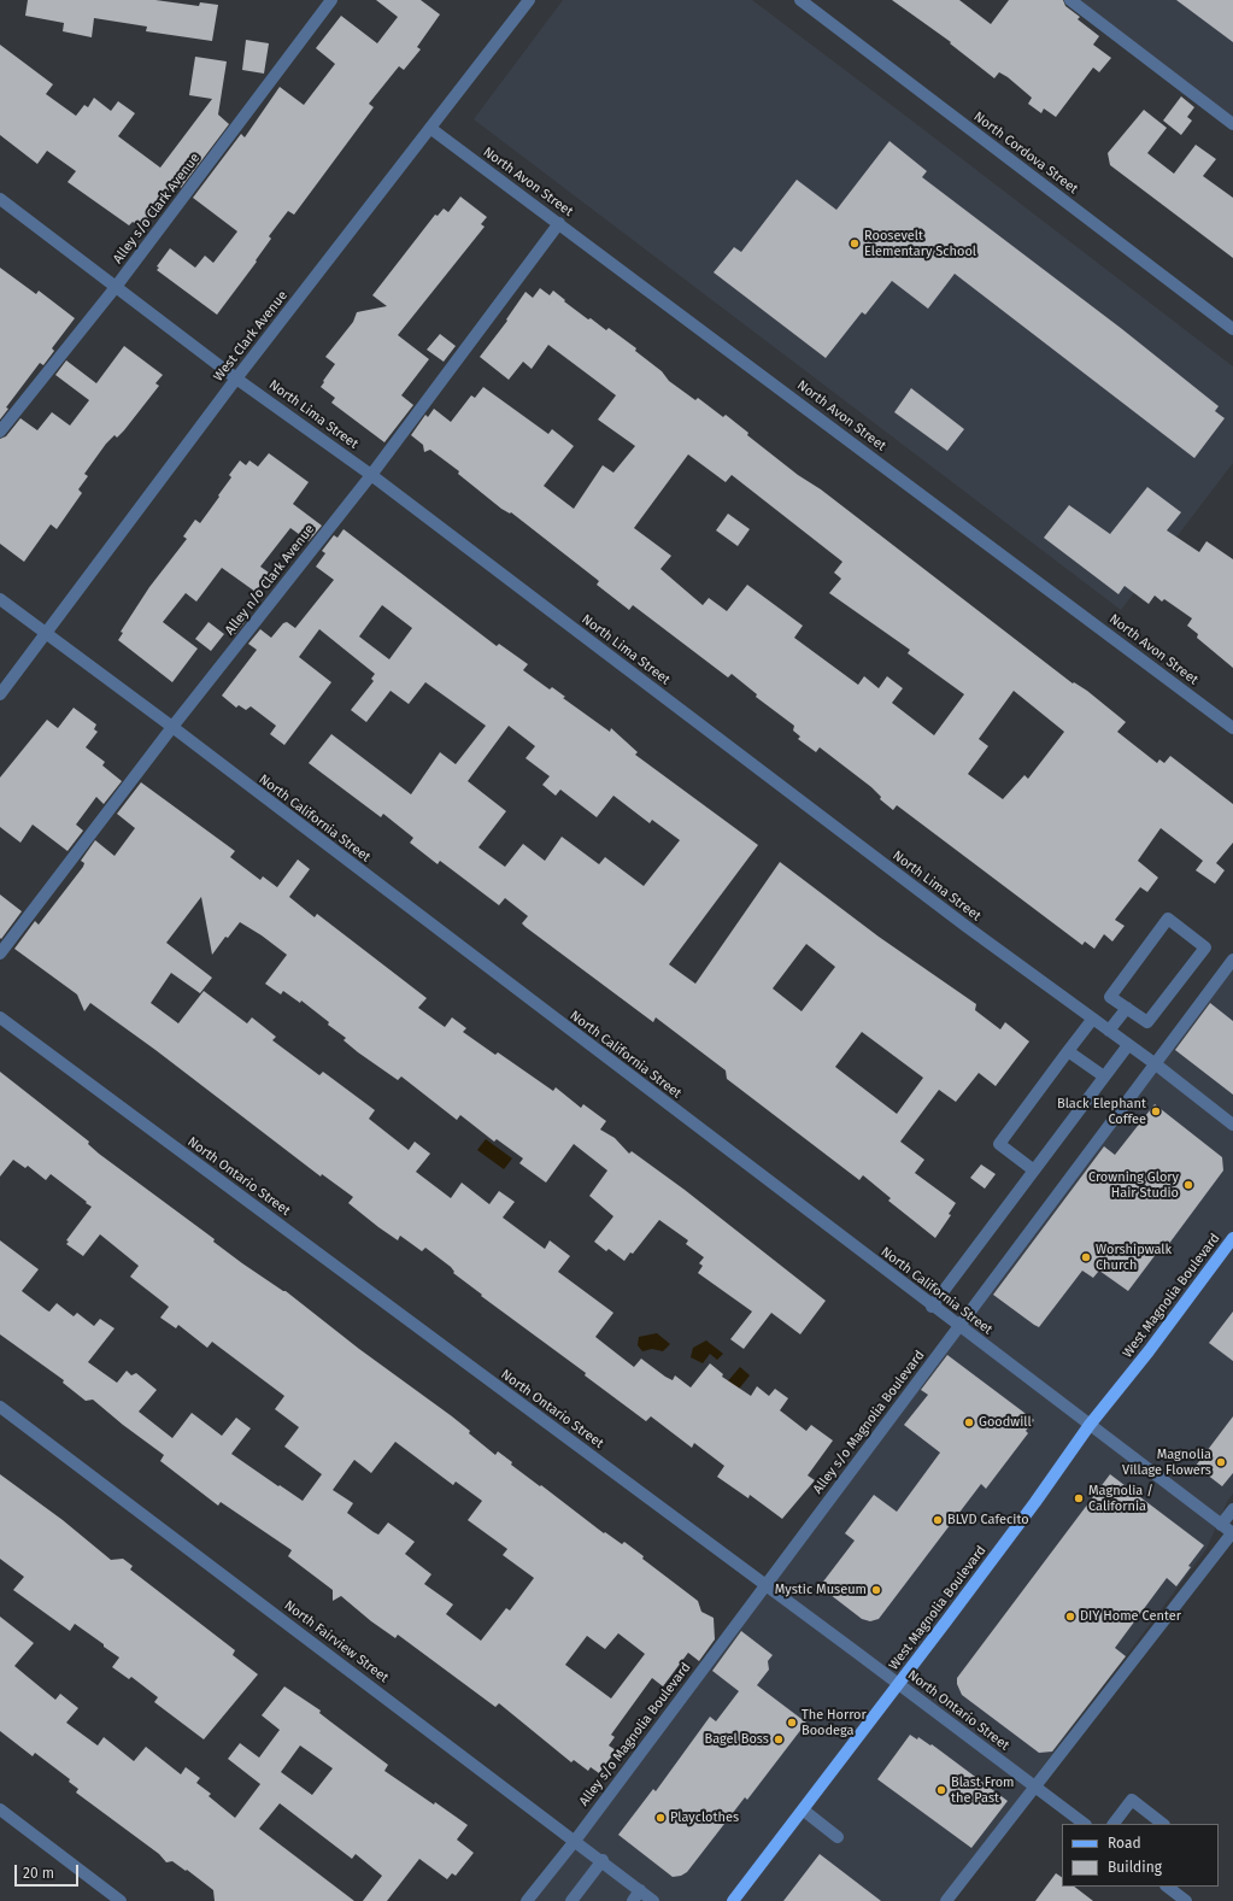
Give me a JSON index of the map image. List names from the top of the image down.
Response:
{
  "streets": {
    "main road": ["West Magnolia Boulevard"],
    "street": [
      "North Cordova Street",
      "North Avon Street",
      "Alley s/o Clark Avenue",
      "West Clark Avenue",
      "North Lima Street",
      "Alley n/o Clark Avenue",
      "North California Street",
      "North Ontario Street",
      "Alley s/o Magnolia Boulevard",
      "North Fairview Street"
    ]
  },
  "crossings": [
    ["North Avon Street", "West Clark Avenue"],
    ["North Avon Street", "Alley n/o Clark Avenue"],
    ["Alley s/o Clark Avenue", "North Lima Street"],
    ["West Clark Avenue", "North Lima Street"],
    ["West Clark Avenue", "North California Street"],
    ["North Lima Street", "Alley n/o Clark Avenue"],
    ["North Lima Street", "Alley s/o Magnolia Boulevard"],
    ["Alley n/o Clark Avenue", "North California Street"],
    ["North California Street", "West Magnolia Boulevard"],
    ["North California Street", "Alley s/o Magnolia Boulevard"],
    ["North Ontario Street", "West Magnolia Boulevard"],
    ["North Ontario Street", "Alley s/o Magnolia Boulevard"],
    ["Alley s/o Magnolia Boulevard", "North Fairview Street"]
  ],
  "places": [
    "Roosevelt Elementary School",
    "Black Elephant Coffee",
    "Crowning Glory Hair Studio",
    "Worshipwalk Church",
    "Goodwill",
    "Magnolia Village Flowers",
    "Magnolia / California",
    "BLVD Cafecito",
    "Mystic Museum",
    "DIY Home Center",
    "The Horror Boodega",
    "Bagel Boss",
    "Blast From the Past",
    "Playclothes"
  ],
  "legend": ["Road", "Building"],
  "scale_bar": "20 m"
}
